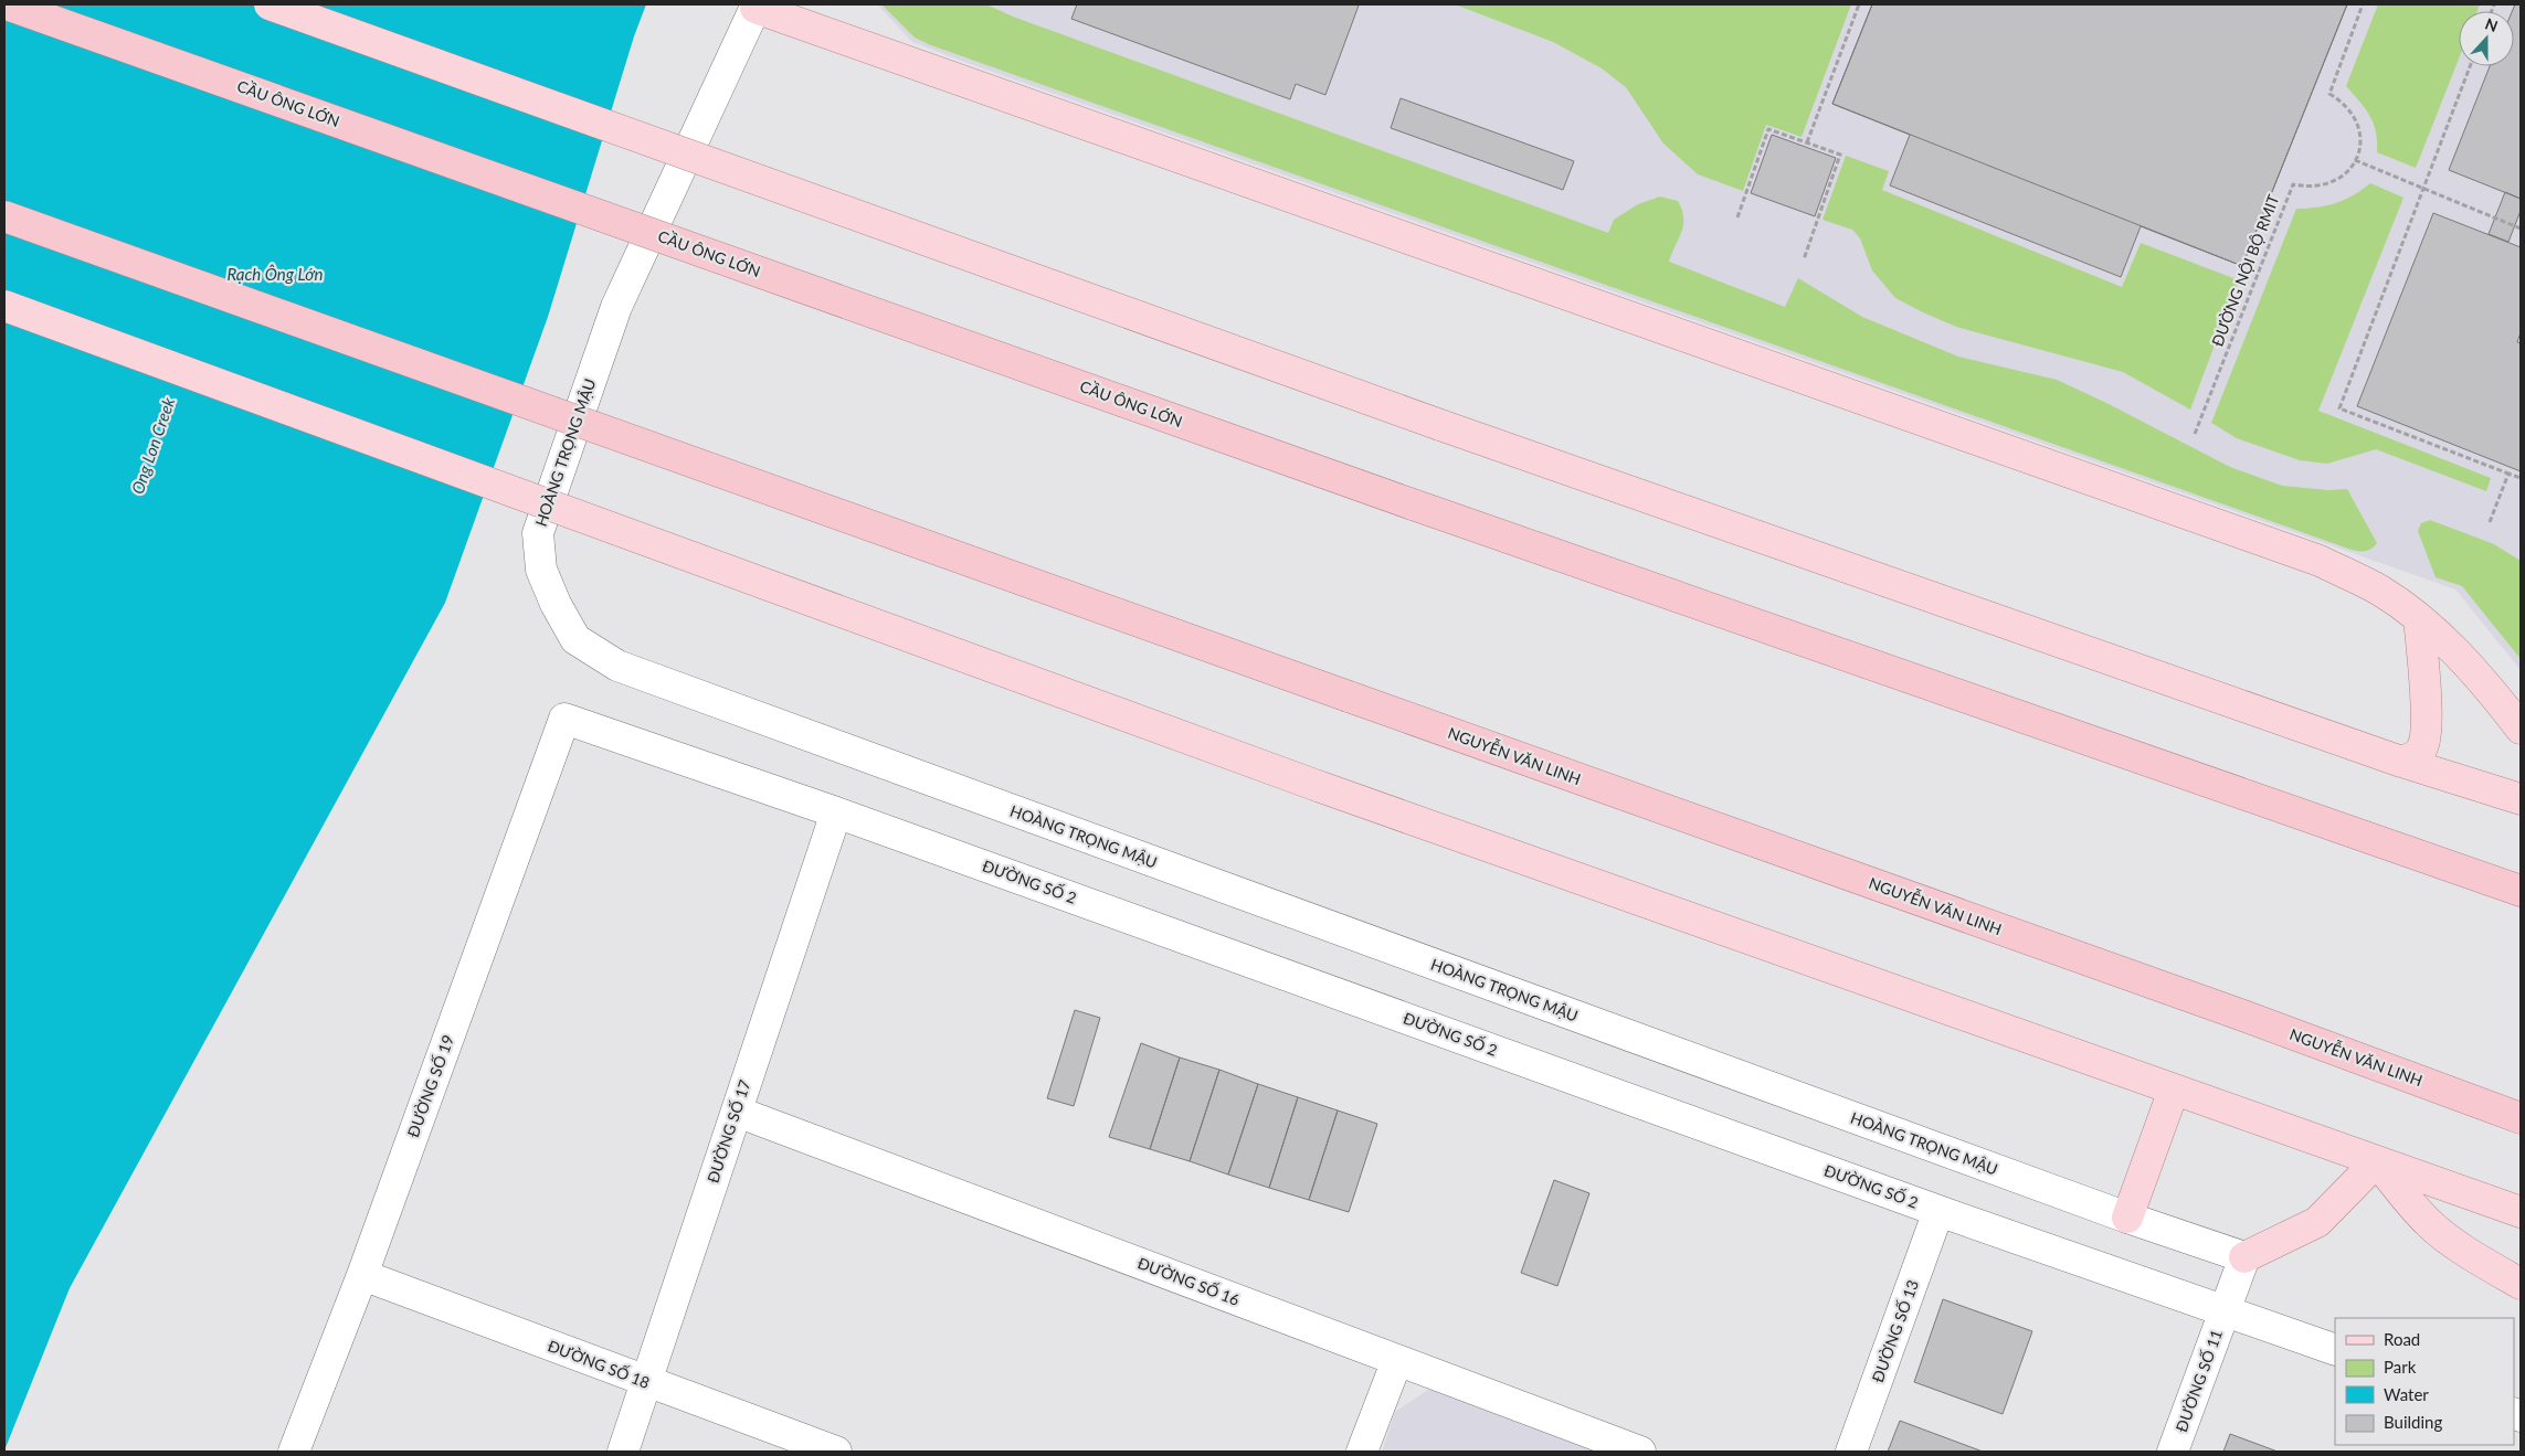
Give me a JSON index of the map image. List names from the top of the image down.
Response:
{
  "streets": {
    "highway": ["CẦU ÔNG LỚN", "NGUYỄN VĂN LINH"],
    "street": [
      "HOÀNG TRỌNG MẬU",
      "ĐƯỜNG SỐ 2",
      "ĐƯỜNG SỐ 19",
      "ĐƯỜNG SỐ 17",
      "ĐƯỜNG SỐ 16",
      "ĐƯỜNG SỐ 13",
      "ĐƯỜNG SỐ 18",
      "ĐƯỜNG SỐ 11"
    ],
    "path": ["ĐƯỜNG NỘI BỘ RMIT"]
  },
  "crossings": [
    ["HOÀNG TRỌNG MẬU", "ĐƯỜNG SỐ 11"],
    ["ĐƯỜNG SỐ 2", "ĐƯỜNG SỐ 19"],
    ["ĐƯỜNG SỐ 2", "ĐƯỜNG SỐ 17"],
    ["ĐƯỜNG SỐ 2", "ĐƯỜNG SỐ 13"],
    ["ĐƯỜNG SỐ 2", "ĐƯỜNG SỐ 11"],
    ["ĐƯỜNG SỐ 19", "ĐƯỜNG SỐ 18"],
    ["ĐƯỜNG SỐ 17", "ĐƯỜNG SỐ 16"],
    ["ĐƯỜNG SỐ 17", "ĐƯỜNG SỐ 18"]
  ],
  "water": ["Rạch Ông Lớn", "Ong Lon Creek"],
  "legend": [
    "Road",
    "Park",
    "Water",
    "Building"
  ],
  "north": "top"
}
